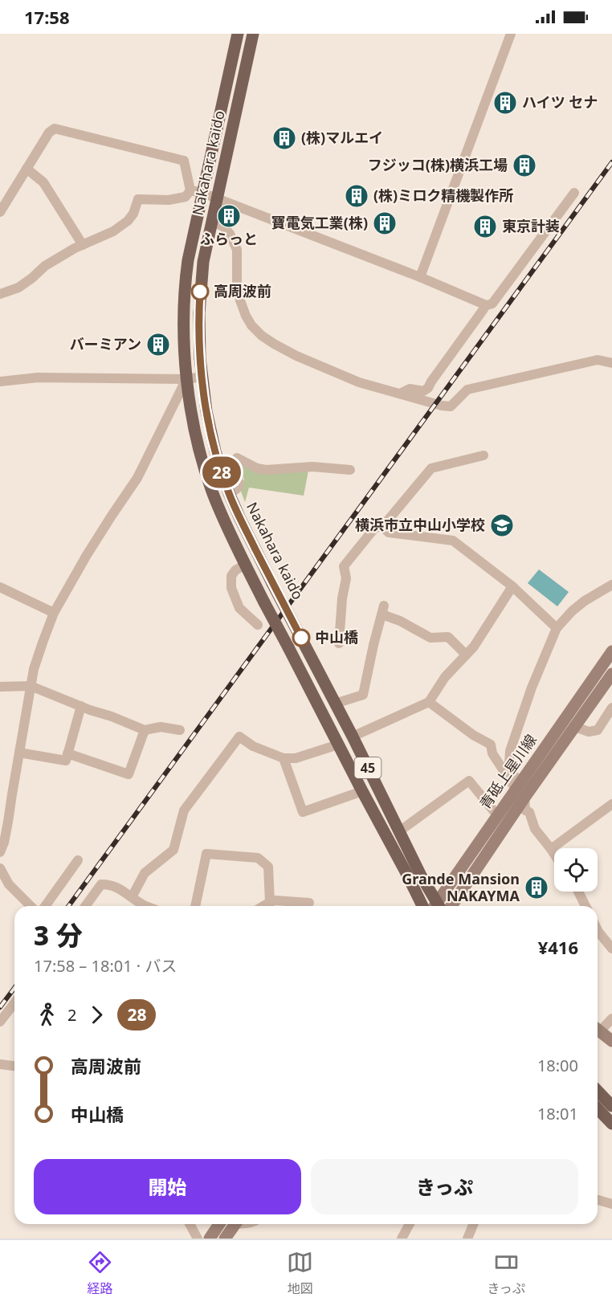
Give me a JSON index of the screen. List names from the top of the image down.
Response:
{
  "streets": {
    "main road": ["Nakahara kaido", "45", "青砥上星川線"]
  },
  "places": {
    "building": [
      "ハイツ セナ",
      "(株)マルエイ",
      "フジッコ(株)横浜工場",
      "(株)ミロク精機製作所",
      "ふらっと",
      "寶電気工業(株)",
      "東京計装",
      "バーミアン",
      "Grande Mansion NAKAYMA"
    ],
    "other": ["高周波前", "中山橋"],
    "school or university": ["横浜市立中山小学校"]
  },
  "lines": ["bus line 28"],
  "page": {
    "status": "17:58",
    "on_map": "28",
    "heading": ["3 分", "17:58 – 18:01 · バス", "¥416"],
    "legs": ["2", "28"],
    "list": [
      {
        "name": "高周波前",
        "value": "18:00"
      },
      {
        "name": "中山橋",
        "value": "18:01"
      }
    ],
    "buttons": ["開始", "きっぷ"],
    "tabs": ["経路", "地図", "きっぷ"]
  }
}
